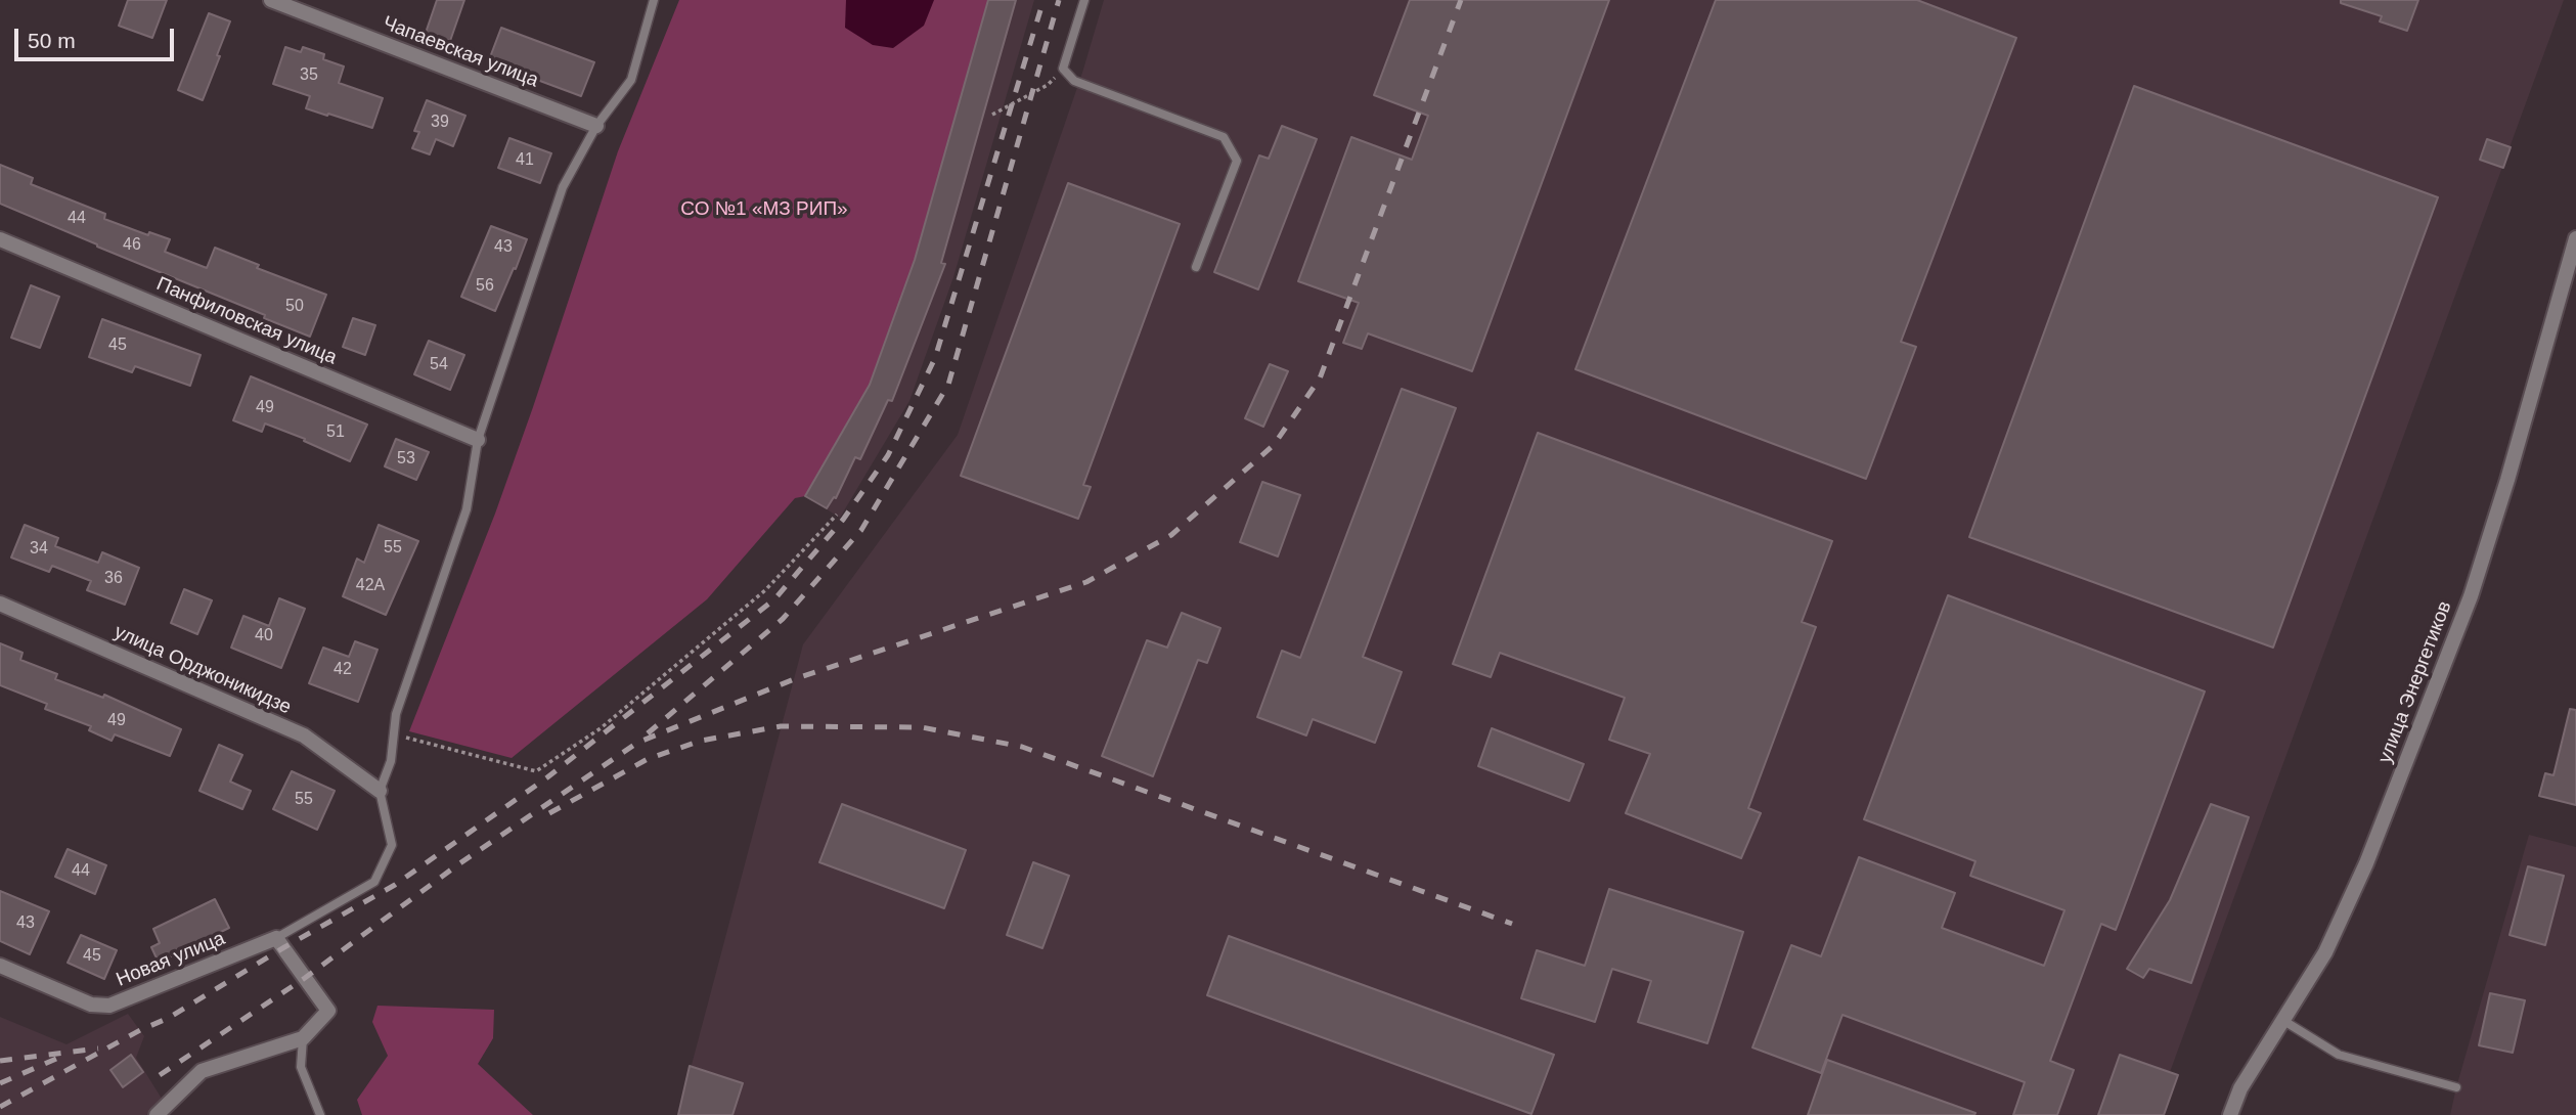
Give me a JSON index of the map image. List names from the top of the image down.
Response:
{
  "streets": {
    "street": [
      "Чапаевская улица",
      "Панфиловская улица",
      "улица Орджоникидзе",
      "улица Энергетиков",
      "Новая улица"
    ]
  },
  "parks": ["СО №1 «МЗ РИП»"],
  "house_numbers": [
    "35",
    "39",
    "41",
    "44",
    "46",
    "43",
    "56",
    "50",
    "45",
    "54",
    "49",
    "51",
    "53",
    "55",
    "34",
    "36",
    "42А",
    "40",
    "42",
    "49",
    "55",
    "44",
    "43",
    "45"
  ],
  "scale_bar": "50 m"
}
